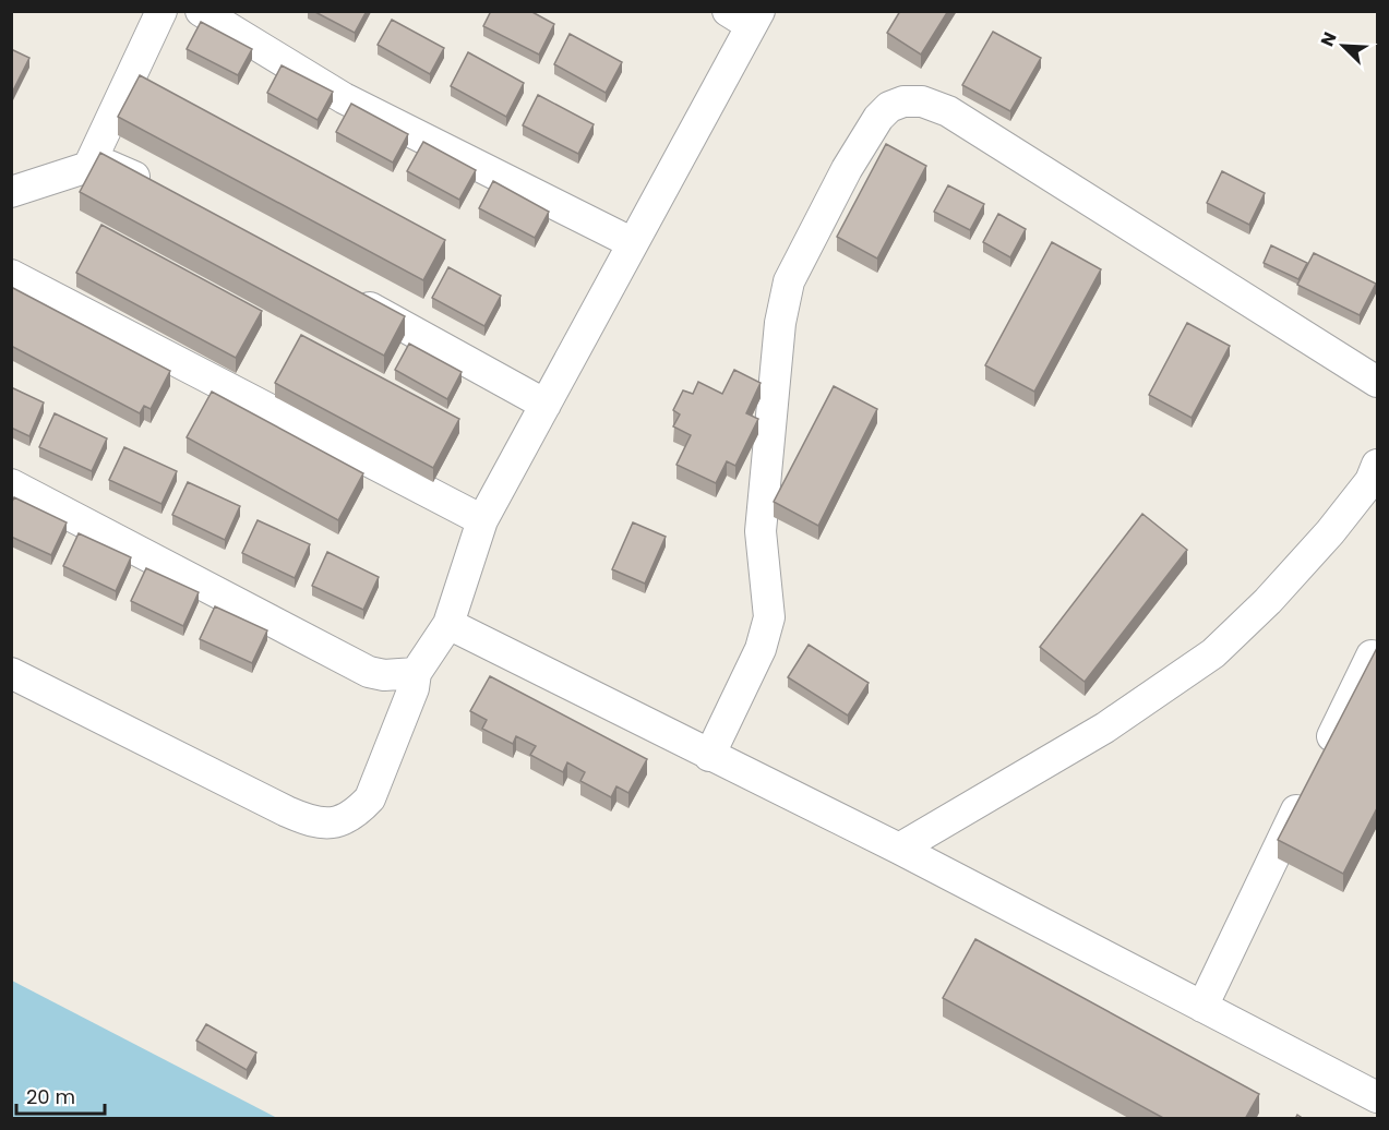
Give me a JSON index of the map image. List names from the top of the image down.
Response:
{
  "scale_bar": "20 m",
  "north": "top left"
}
